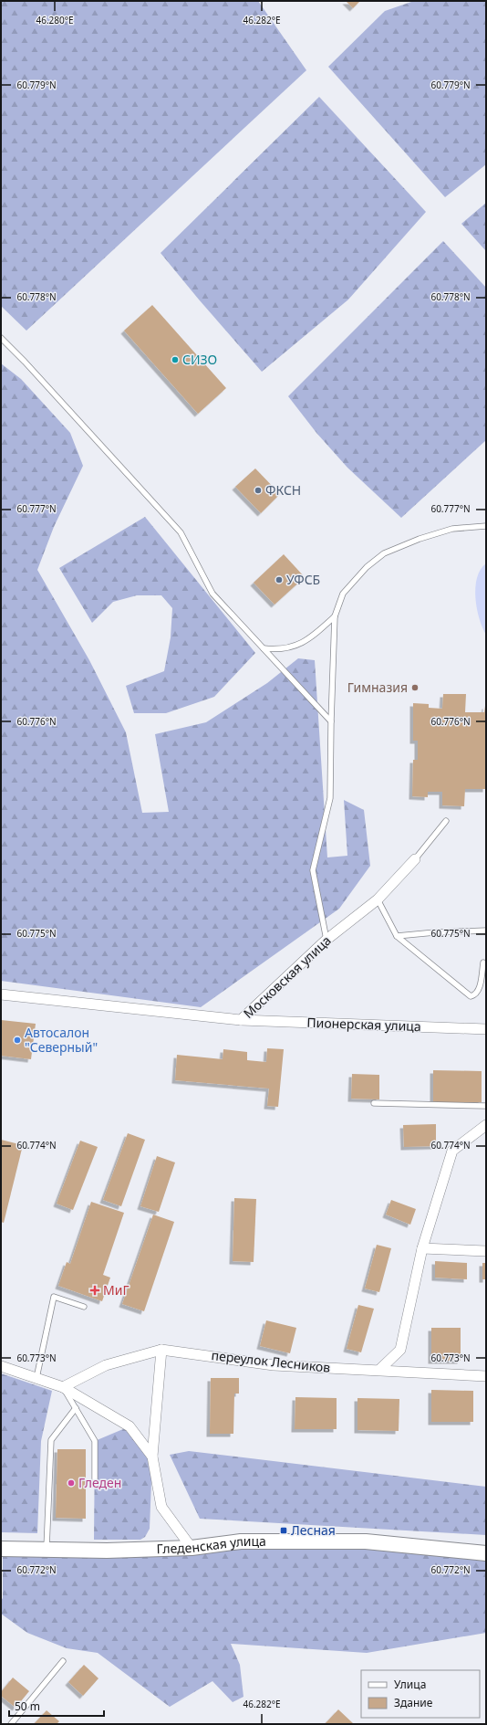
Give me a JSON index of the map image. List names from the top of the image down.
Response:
{
  "streets": {
    "main road": ["Гледенская улица"],
    "street": ["Московская улица", "Пионерская улица", "переулок Лесников"]
  },
  "crossings": [
    ["Московская улица", "Пионерская улица"]
  ],
  "places": {
    "other": [
      "СИЗО",
      "ФКСН",
      "УФСБ",
      "Гимназия",
      "Автосалон \"Северный\"",
      "Гледен"
    ],
    "health": ["МиГ"],
    "transit": ["Лесная"]
  },
  "legend": ["Улица", "Здание"],
  "scale_bar": "50 m",
  "coordinates": [
    "46.280°E",
    "46.282°E",
    "60.779°N",
    "60.778°N",
    "60.777°N",
    "60.776°N",
    "60.775°N",
    "60.774°N",
    "60.773°N",
    "60.772°N"
  ]
}
